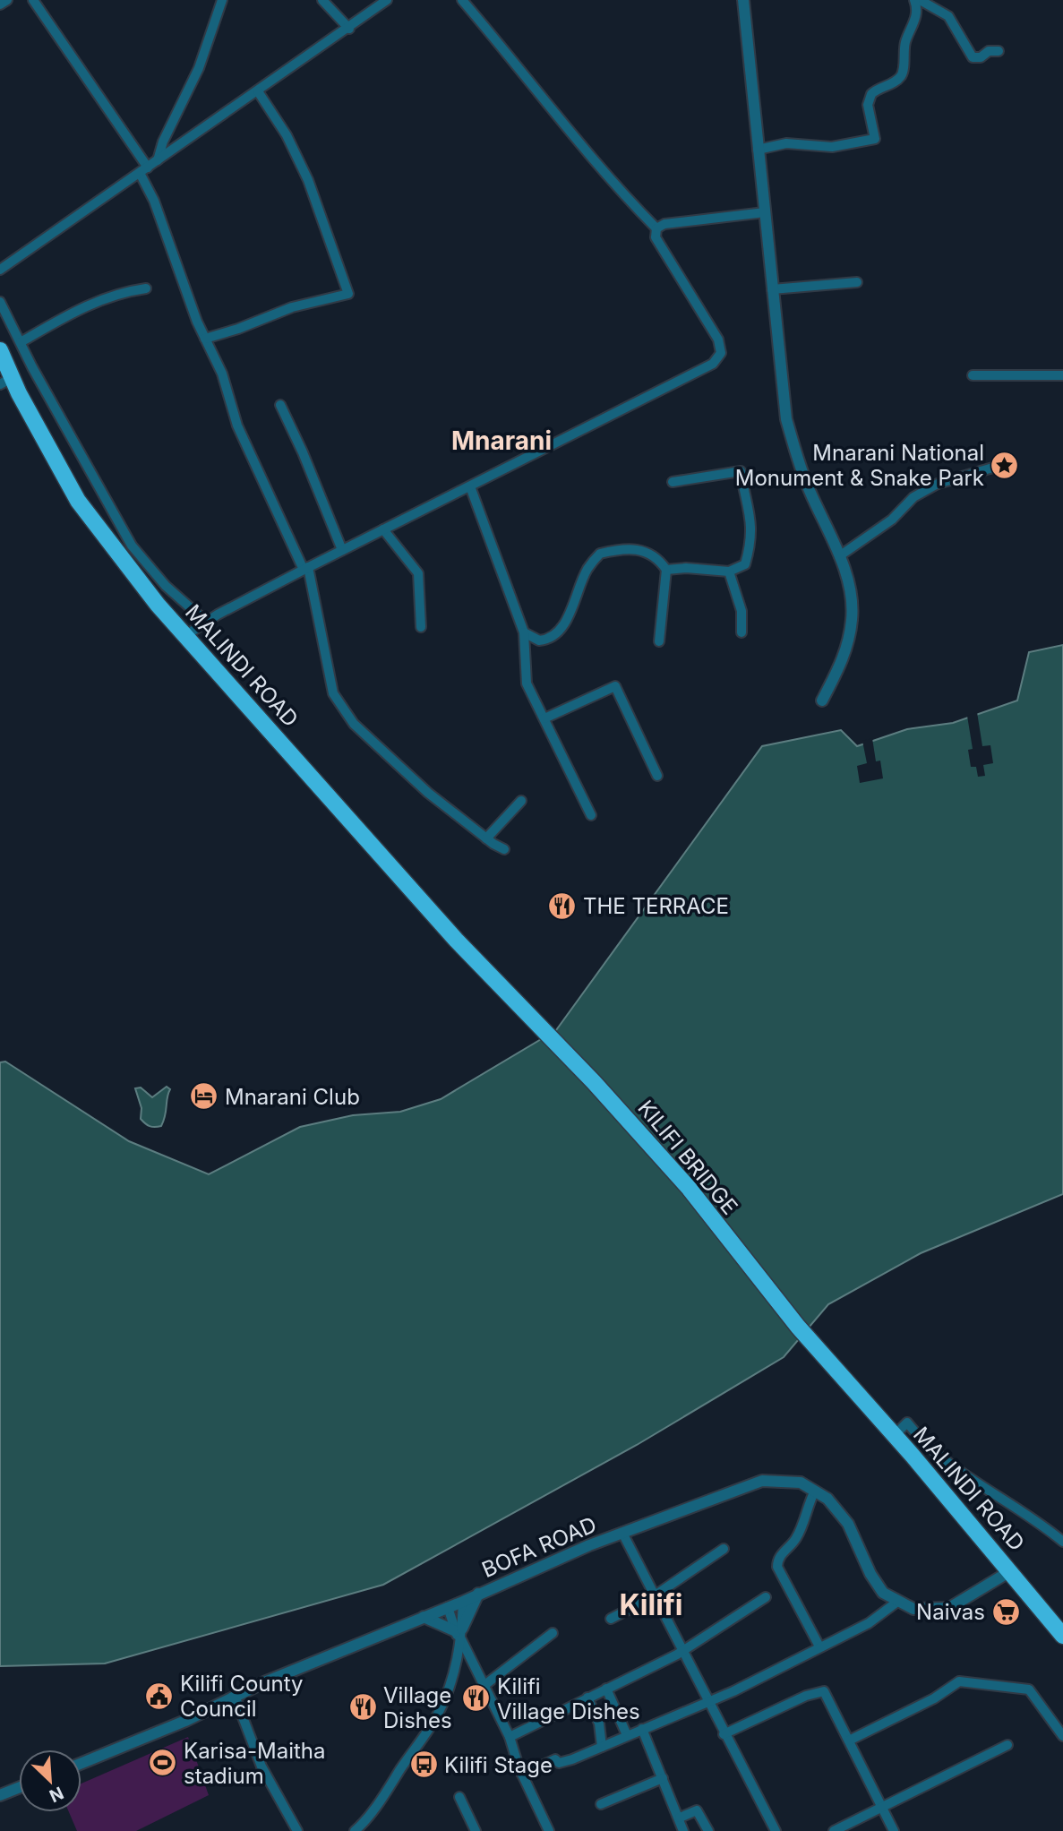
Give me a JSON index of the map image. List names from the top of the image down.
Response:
{
  "streets": {
    "highway": ["MALINDI ROAD", "KILIFI BRIDGE"],
    "street": ["BOFA ROAD"]
  },
  "crossings": [
    ["MALINDI ROAD", "KILIFI BRIDGE"],
    ["MALINDI ROAD", "BOFA ROAD"]
  ],
  "districts": ["Mnarani", "Kilifi"],
  "places": {
    "place": ["Mnarani National Monument & Snake Park"],
    "restaurant": ["THE TERRACE", "Kilifi Village Dishes", "Village Dishes"],
    "hotel": ["Mnarani Club"],
    "supermarket": ["Naivas"],
    "public building": ["Kilifi County Council"],
    "sports": ["Karisa-Maitha stadium"],
    "bus stop": ["Kilifi Stage"]
  },
  "north": "bottom right"
}
